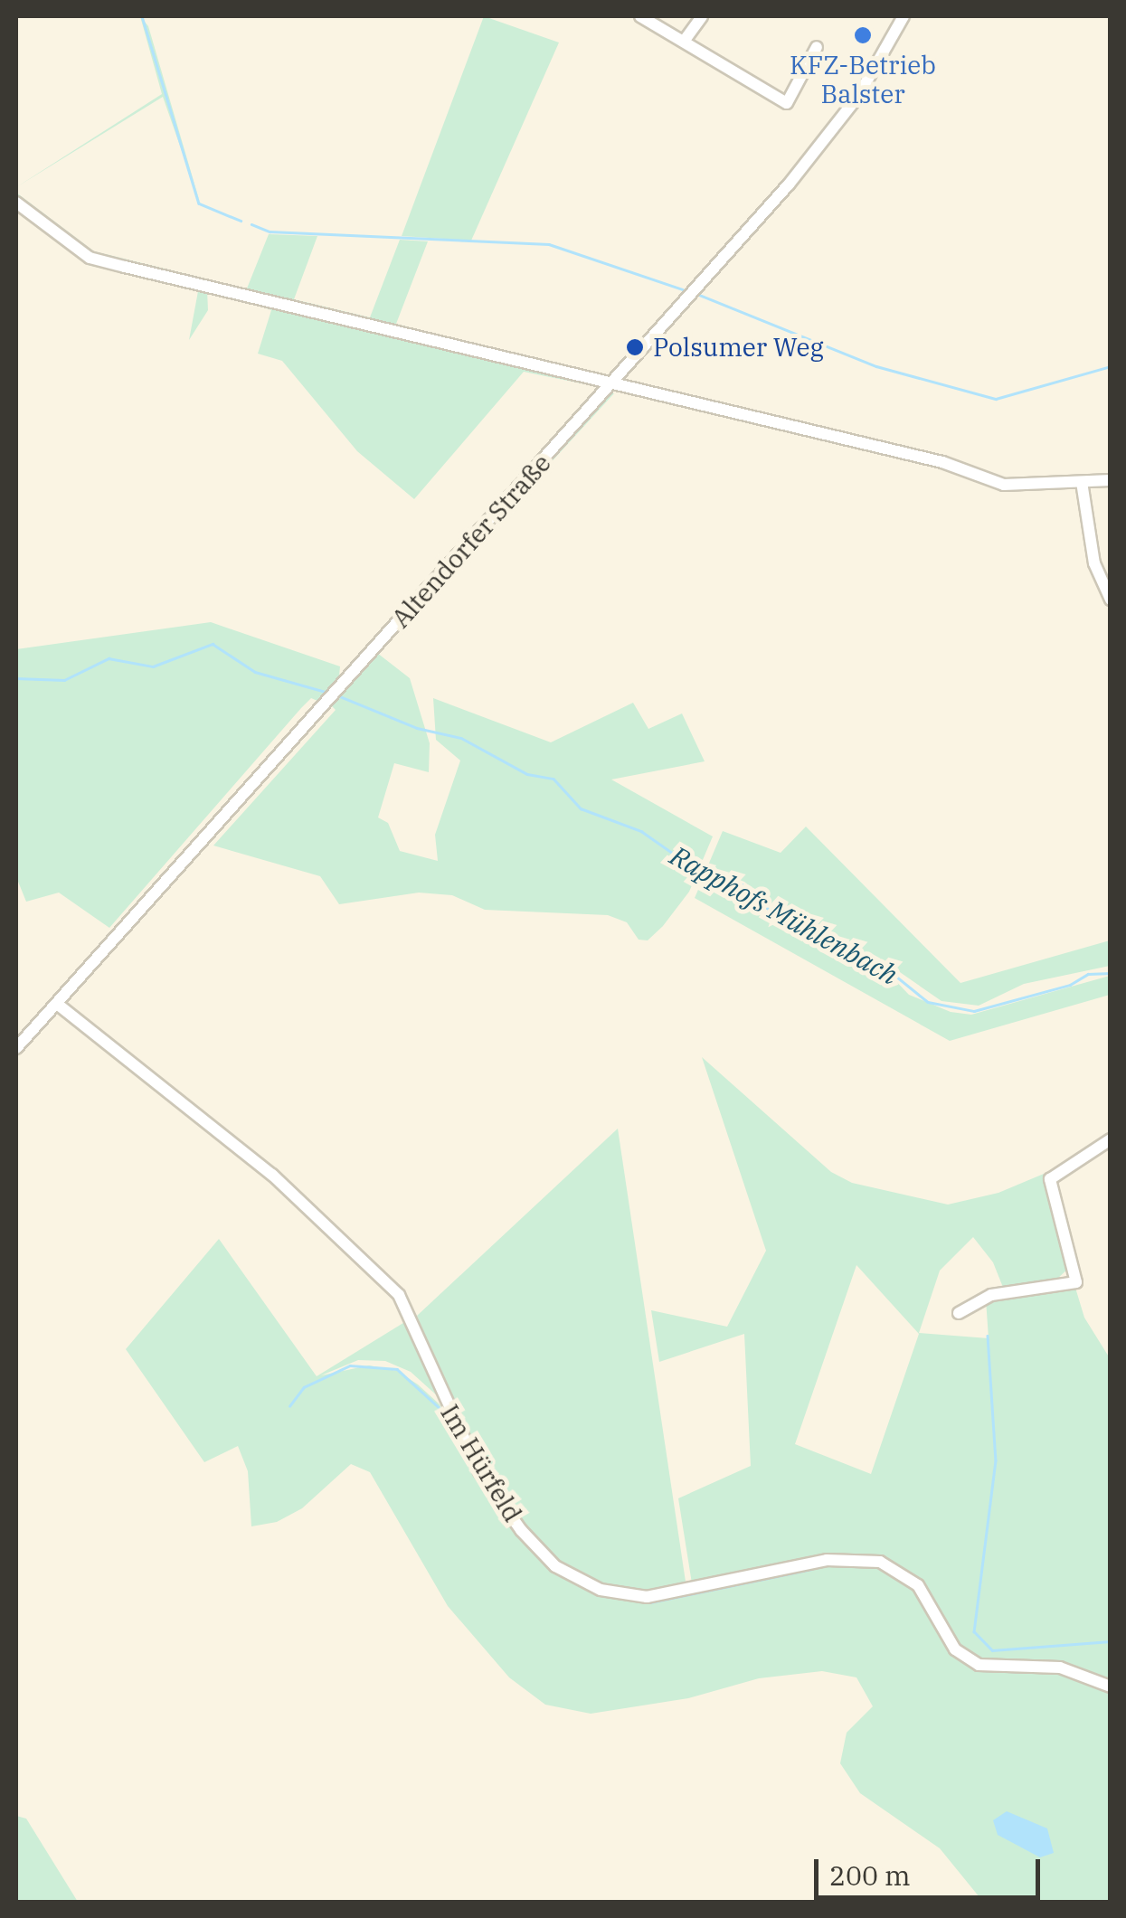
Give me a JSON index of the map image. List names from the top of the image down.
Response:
{
  "streets": {
    "street": ["Altendorfer Straße", "Im Hürfeld"]
  },
  "crossings": [
    ["Altendorfer Straße", "Im Hürfeld"]
  ],
  "water": ["Rapphofs Mühlenbach"],
  "places": ["KFZ-Betrieb Balster", "Polsumer Weg"],
  "scale_bar": "200 m"
}
